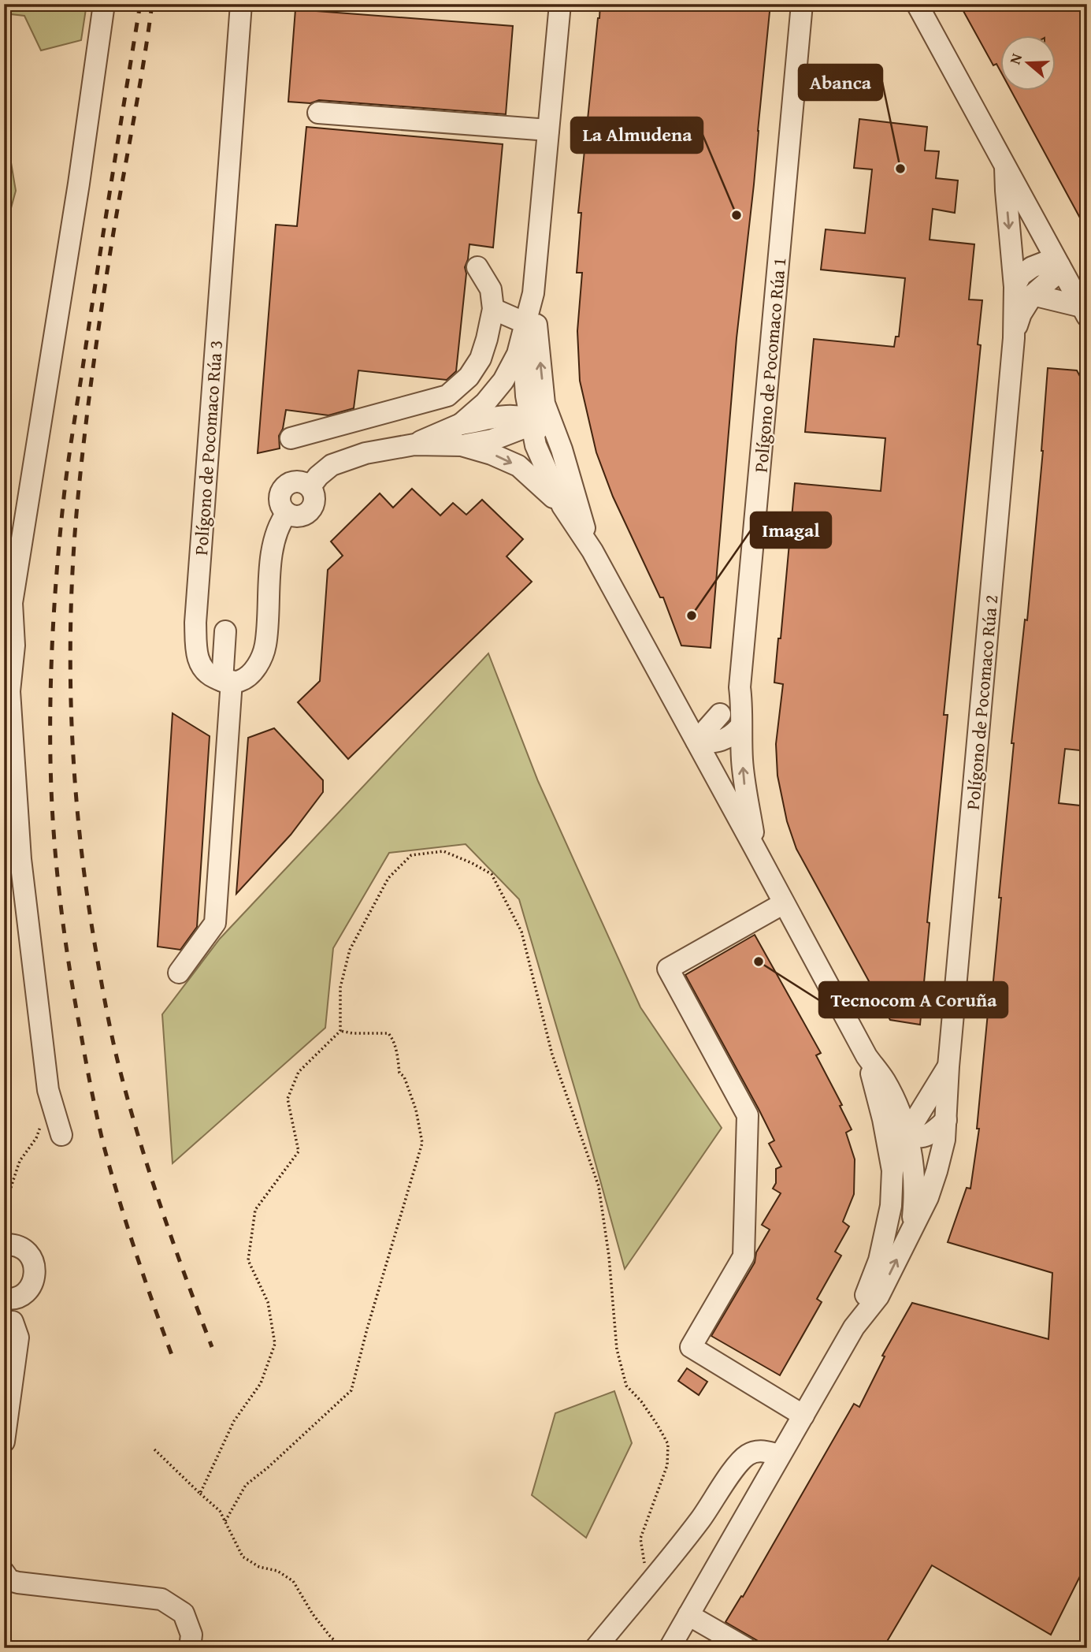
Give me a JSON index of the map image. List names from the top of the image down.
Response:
{
  "streets": {
    "street": ["Polígono de Pocomaco Rúa 1", "Polígono de Pocomaco Rúa 3", "Polígono de Pocomaco Rúa 2"]
  },
  "places": [
    "Abanca",
    "La Almudena",
    "Imagal",
    "Tecnocom A Coruña"
  ],
  "north": "left"
}
